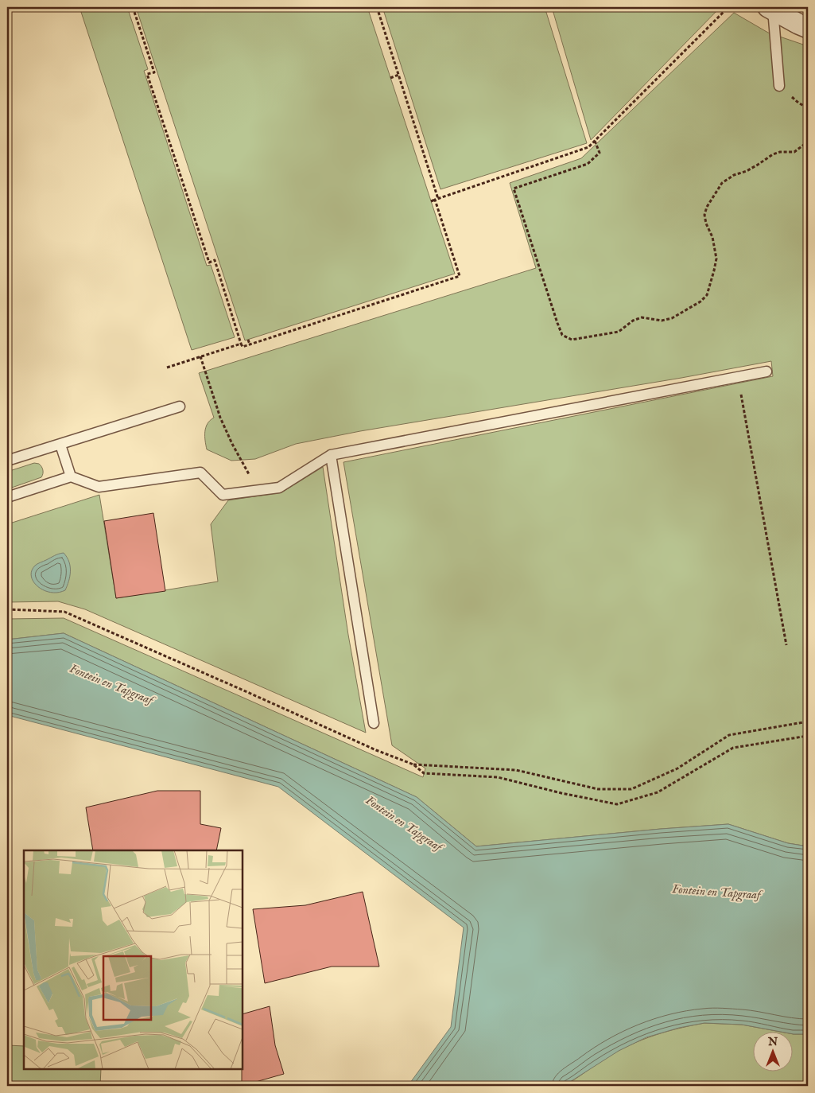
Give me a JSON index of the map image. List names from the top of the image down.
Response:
{
  "water": ["Fontein en Tapgraaf"],
  "north": "top"
}
